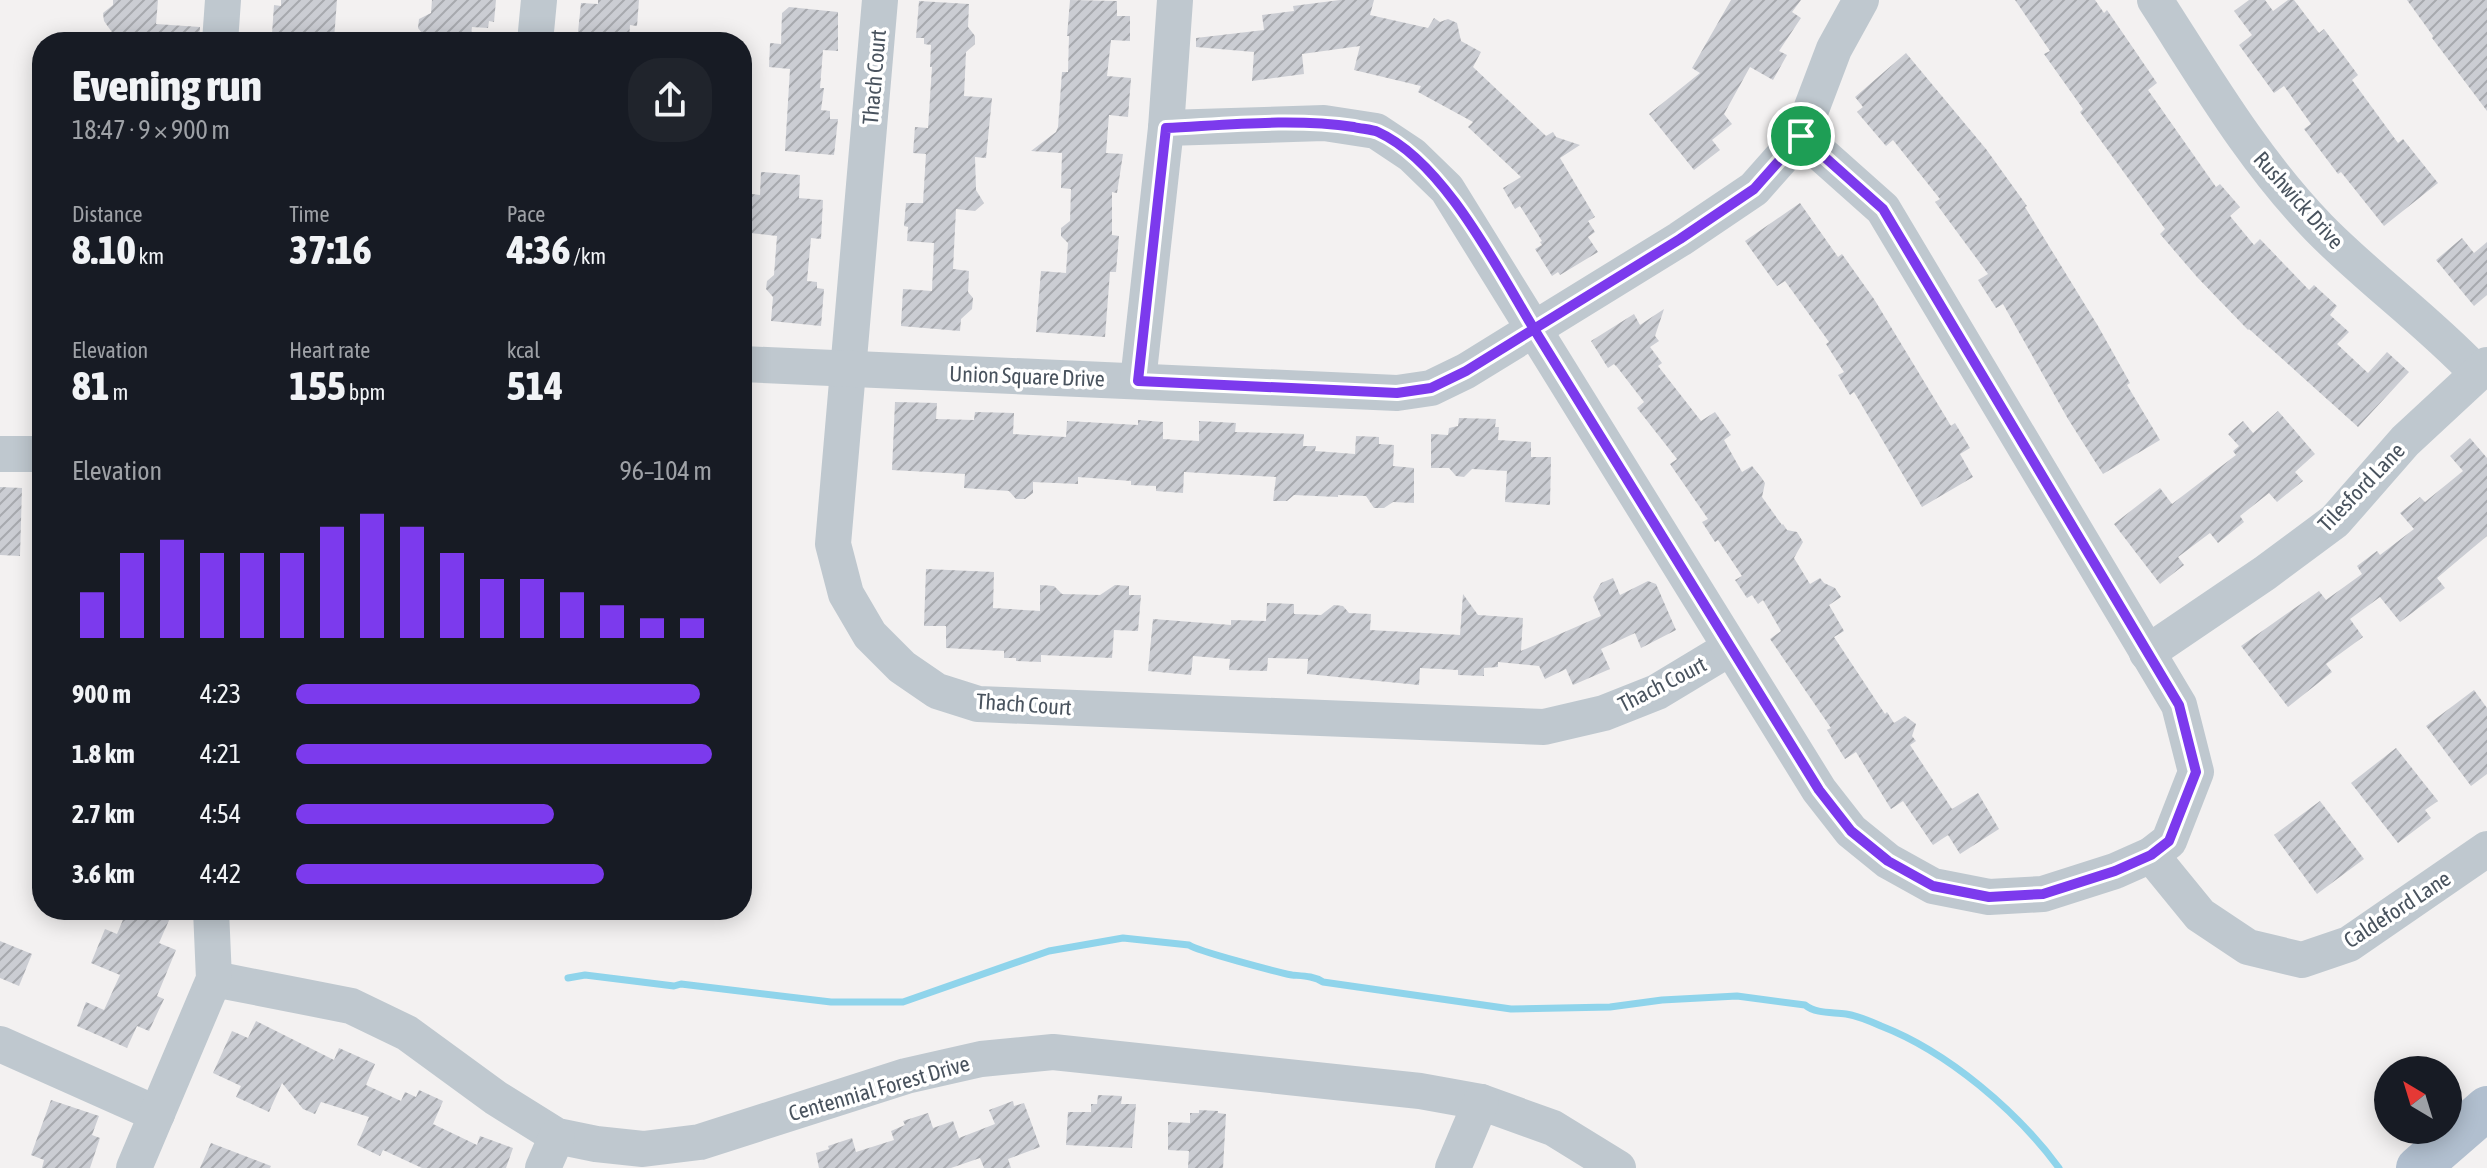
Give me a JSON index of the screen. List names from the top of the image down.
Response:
{
  "streets": {
    "street": [
      "Thach Court",
      "Rushwick Drive",
      "Union Square Drive",
      "Tilesford Lane",
      "Caldeford Lane",
      "Centennial Forest Drive"
    ]
  },
  "crossings": [
    ["Thach Court", "Union Square Drive"],
    ["Rushwick Drive", "Tilesford Lane"]
  ],
  "north": "top left",
  "page": {
    "heading": ["Evening run", "18:47 · 9 × 900 m"],
    "stats": [
      ["Distance", "8.10 km"],
      ["Time", "37:16"],
      ["Pace", "4:36 /km"],
      ["Elevation", "81 m"],
      ["Heart rate", "155 bpm"],
      ["kcal", "514"]
    ],
    "chart": ["Elevation", "96–104 m"],
    "list": [
      {
        "name": "900 m",
        "note": "4:23"
      },
      {
        "name": "1.8 km",
        "note": "4:21"
      },
      {
        "name": "2.7 km",
        "note": "4:54"
      },
      {
        "name": "3.6 km",
        "note": "4:42"
      }
    ]
  }
}
